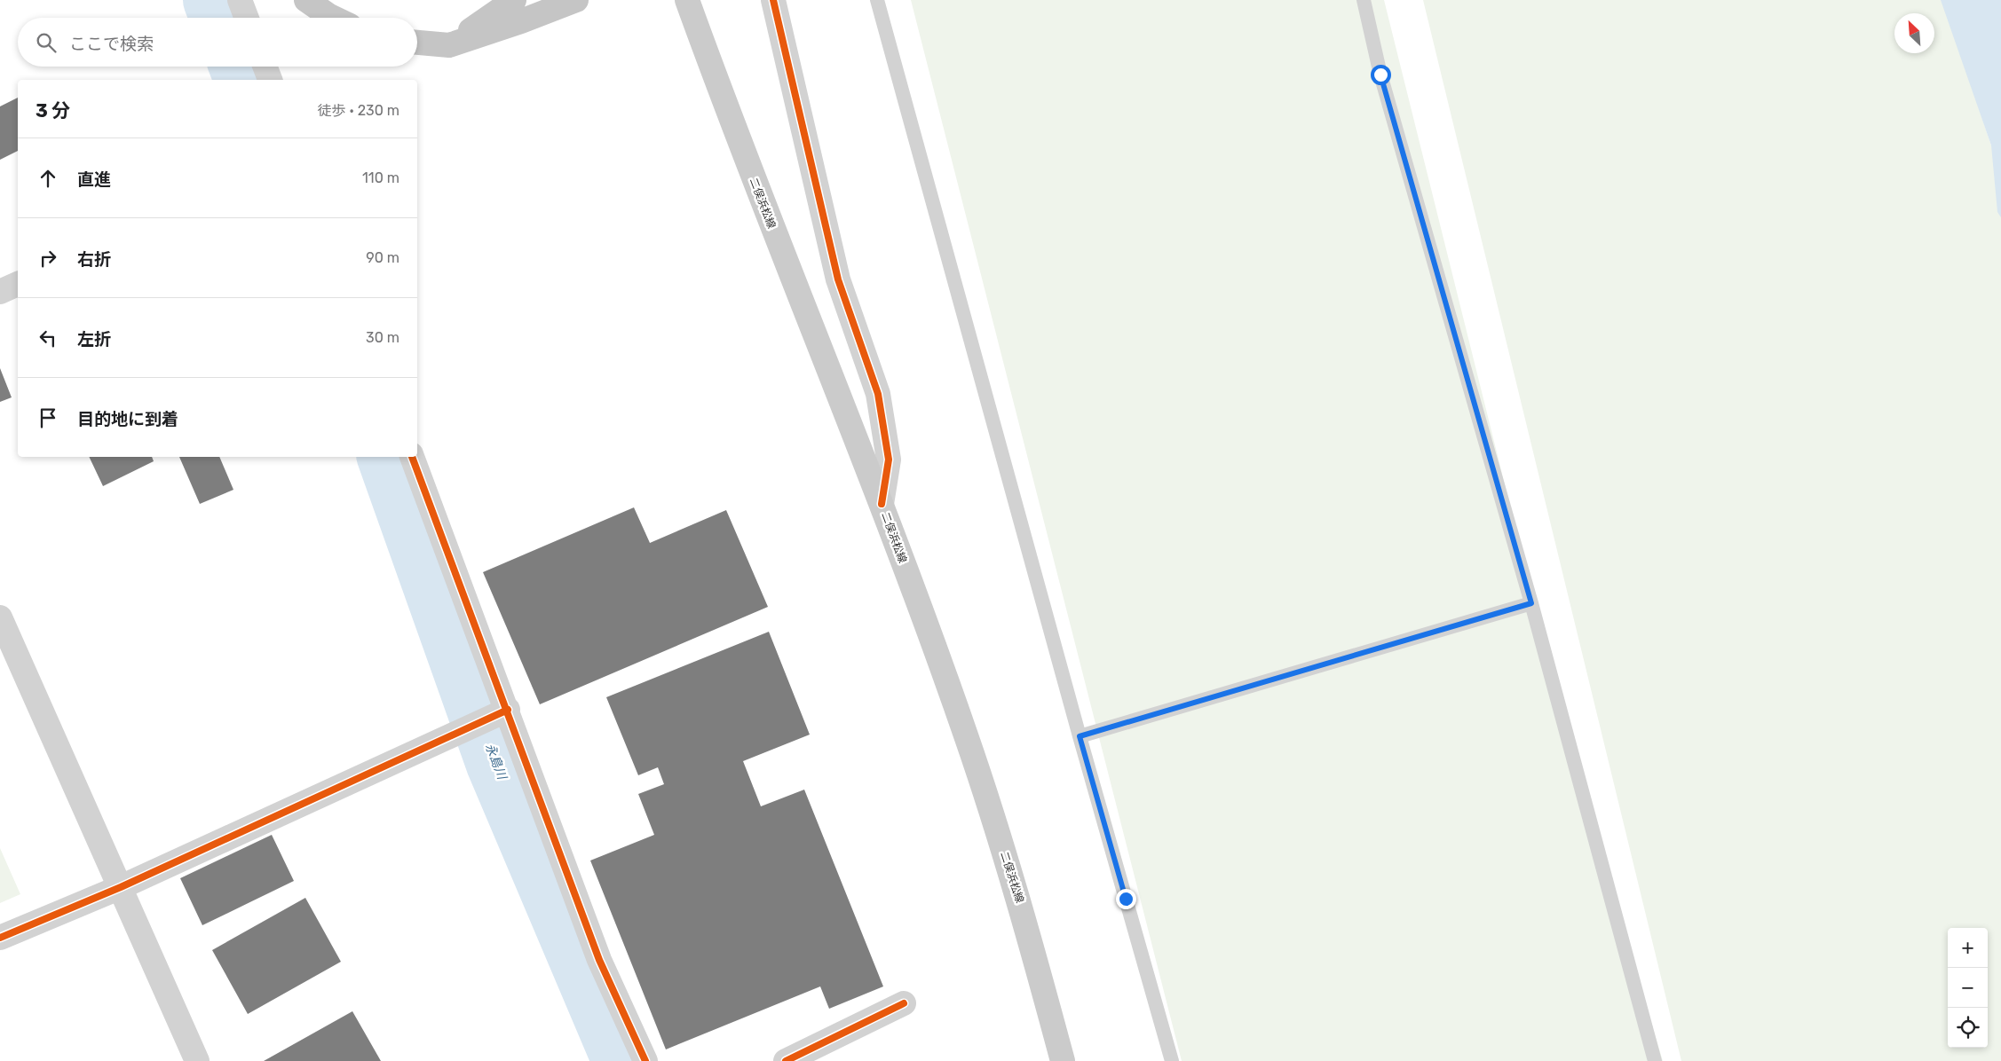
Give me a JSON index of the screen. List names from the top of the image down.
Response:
{
  "streets": {
    "main road": ["二俣浜松線"]
  },
  "water": ["永島川"],
  "north": "top left",
  "page": {
    "search": "ここで検索",
    "heading": ["3 分", "徒歩 · 230 m"],
    "list": [
      ["直進", "110 m"],
      ["右折", "90 m"],
      ["左折", "30 m"],
      "目的地に到着"
    ],
    "map_buttons": ["+", "−"]
  }
}
